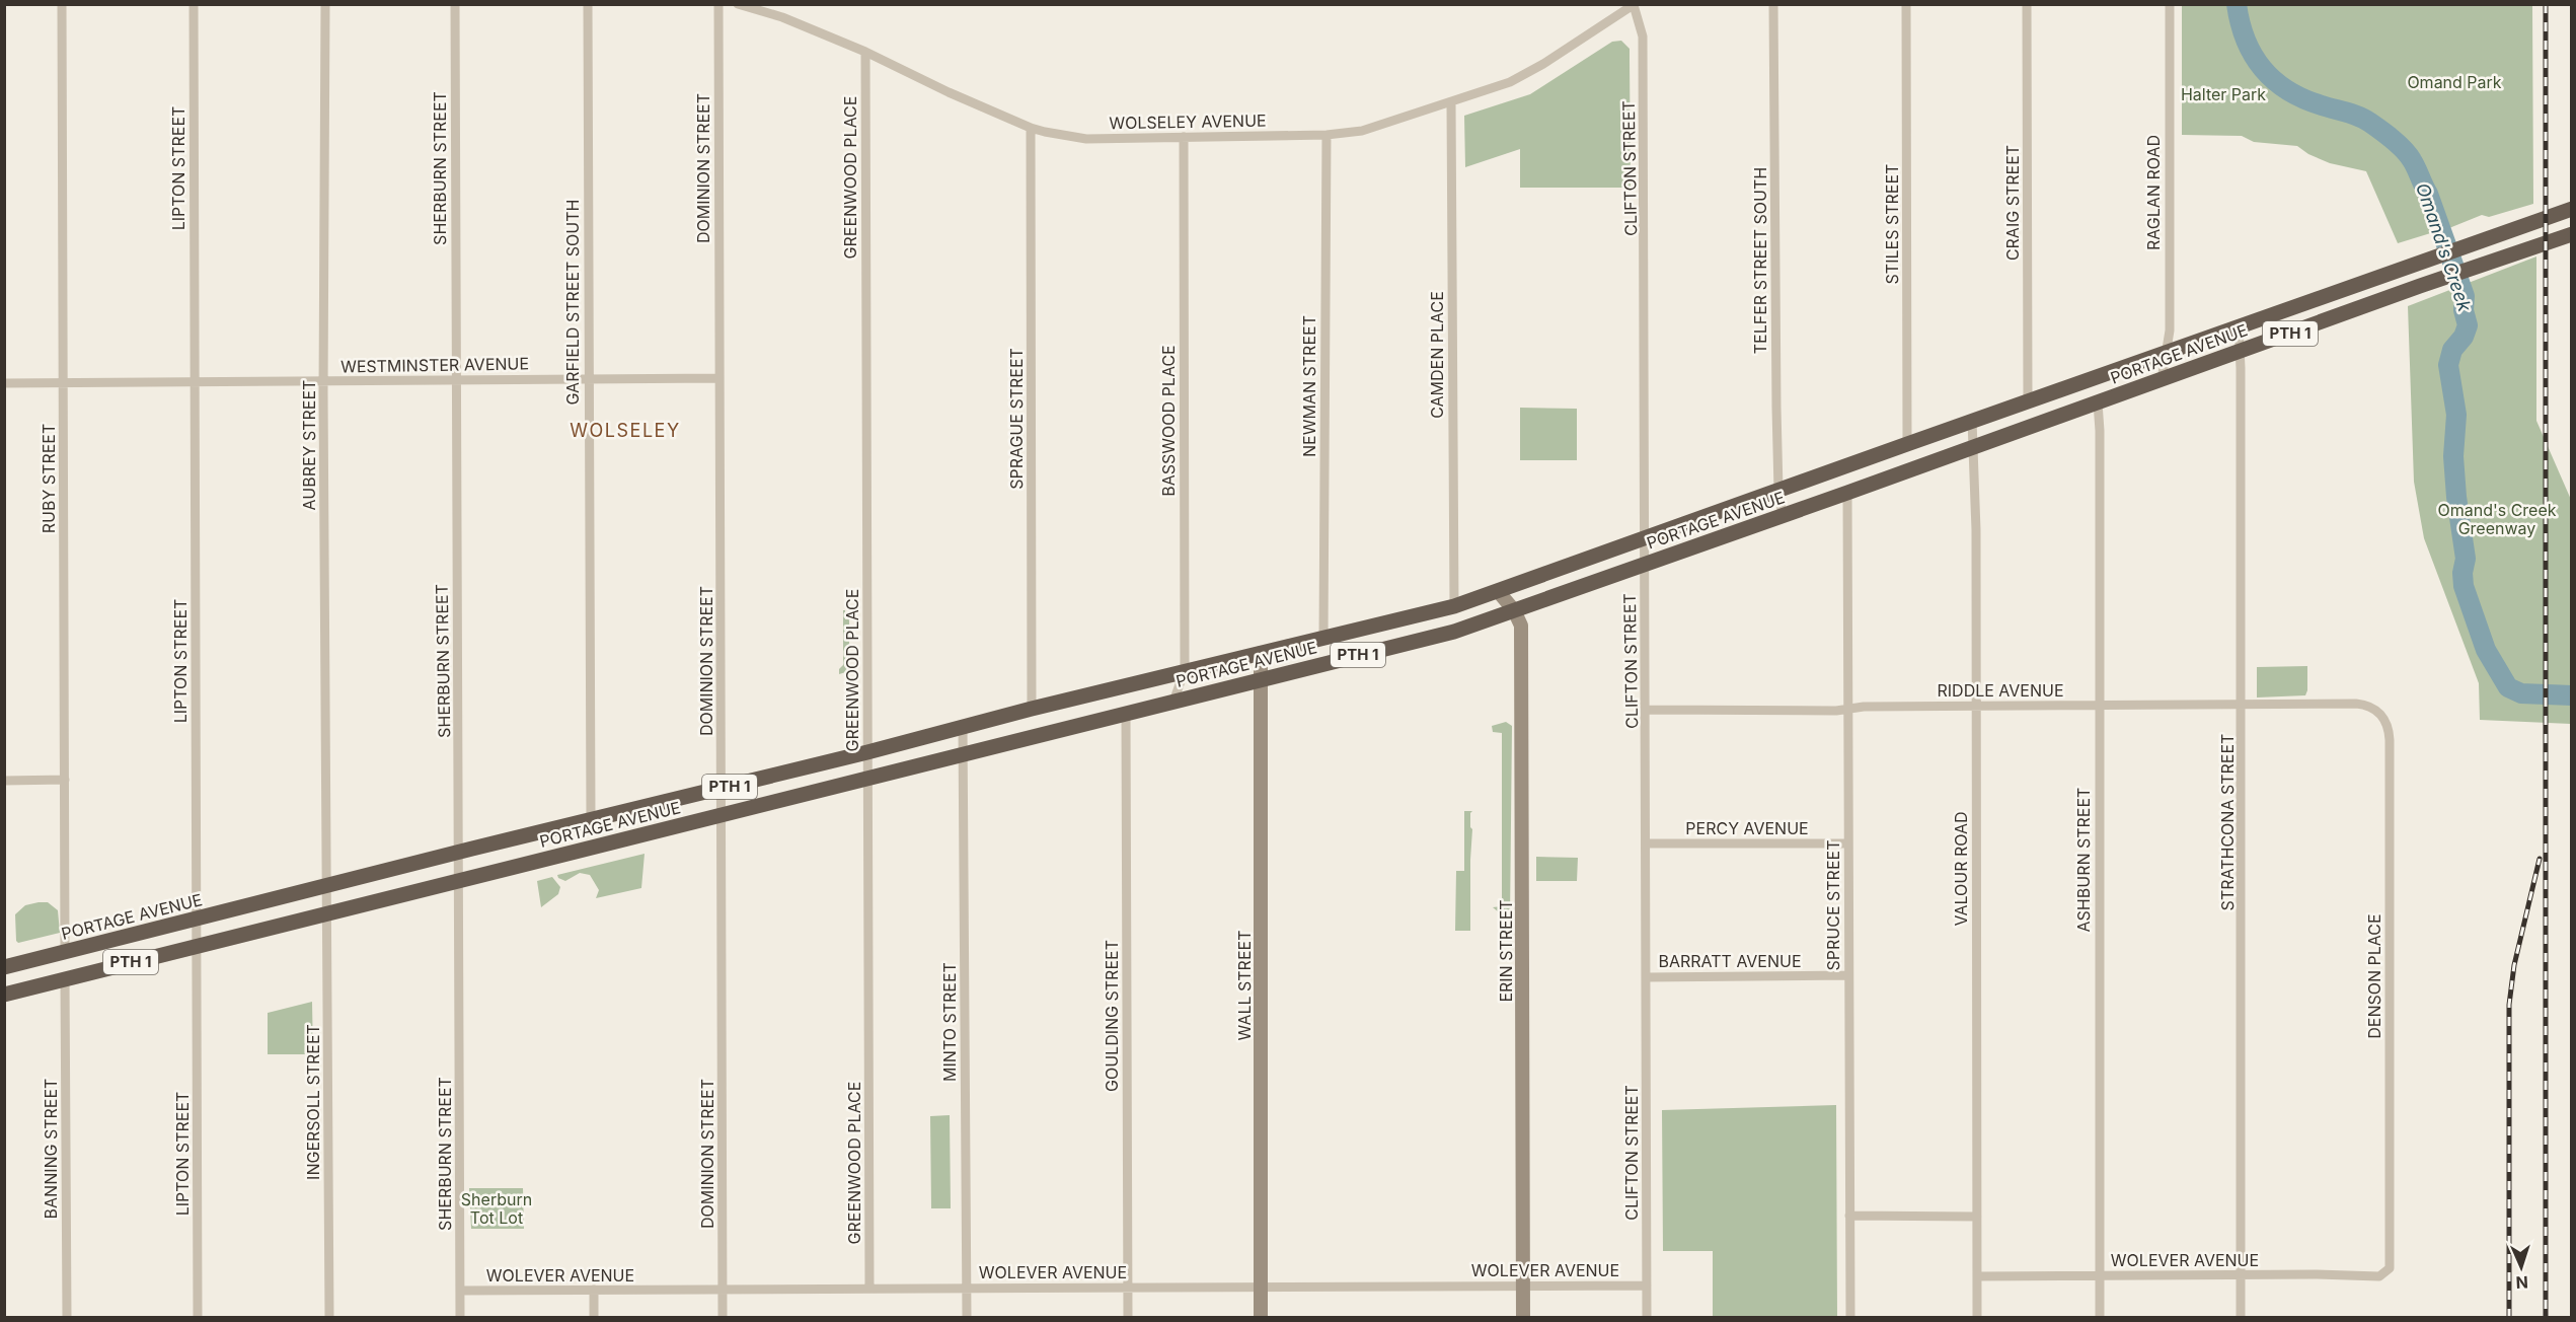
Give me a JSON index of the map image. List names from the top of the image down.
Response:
{
  "streets": {
    "highway": ["PTH 1", "PORTAGE AVENUE"],
    "main road": ["ERIN STREET", "WALL STREET"],
    "street": [
      "WOLSELEY AVENUE",
      "LIPTON STREET",
      "SHERBURN STREET",
      "DOMINION STREET",
      "CLIFTON STREET",
      "GREENWOOD PLACE",
      "RAGLAN ROAD",
      "CRAIG STREET",
      "STILES STREET",
      "TELFER STREET SOUTH",
      "GARFIELD STREET SOUTH",
      "CAMDEN PLACE",
      "WESTMINSTER AVENUE",
      "NEWMAN STREET",
      "SPRAGUE STREET",
      "BASSWOOD PLACE",
      "AUBREY STREET",
      "RUBY STREET",
      "RIDDLE AVENUE",
      "STRATHCONA STREET",
      "PERCY AVENUE",
      "ASHBURN STREET",
      "VALOUR ROAD",
      "SPRUCE STREET",
      "BARRATT AVENUE",
      "DENSON PLACE",
      "GOULDING STREET",
      "MINTO STREET",
      "INGERSOLL STREET",
      "BANNING STREET",
      "WOLEVER AVENUE"
    ]
  },
  "crossings": [
    ["WOLSELEY AVENUE", "CLIFTON STREET"],
    ["WOLSELEY AVENUE", "GREENWOOD PLACE"],
    ["WOLSELEY AVENUE", "CAMDEN PLACE"],
    ["WOLSELEY AVENUE", "NEWMAN STREET"],
    ["WOLSELEY AVENUE", "SPRAGUE STREET"],
    ["WOLSELEY AVENUE", "BASSWOOD PLACE"],
    ["LIPTON STREET", "PORTAGE AVENUE"],
    ["LIPTON STREET", "WESTMINSTER AVENUE"],
    ["SHERBURN STREET", "PORTAGE AVENUE"],
    ["SHERBURN STREET", "WESTMINSTER AVENUE"],
    ["SHERBURN STREET", "WOLEVER AVENUE"],
    ["DOMINION STREET", "PORTAGE AVENUE"],
    ["DOMINION STREET", "WESTMINSTER AVENUE"],
    ["DOMINION STREET", "WOLEVER AVENUE"],
    ["CLIFTON STREET", "PORTAGE AVENUE"],
    ["CLIFTON STREET", "RIDDLE AVENUE"],
    ["CLIFTON STREET", "PERCY AVENUE"],
    ["CLIFTON STREET", "BARRATT AVENUE"],
    ["CLIFTON STREET", "WOLEVER AVENUE"],
    ["GREENWOOD PLACE", "PORTAGE AVENUE"],
    ["GREENWOOD PLACE", "WOLEVER AVENUE"],
    ["RAGLAN ROAD", "PORTAGE AVENUE"],
    ["CRAIG STREET", "PORTAGE AVENUE"],
    ["STILES STREET", "PORTAGE AVENUE"],
    ["TELFER STREET SOUTH", "PORTAGE AVENUE"],
    ["GARFIELD STREET SOUTH", "PORTAGE AVENUE"],
    ["GARFIELD STREET SOUTH", "WESTMINSTER AVENUE"],
    ["PORTAGE AVENUE", "CAMDEN PLACE"],
    ["PORTAGE AVENUE", "NEWMAN STREET"],
    ["PORTAGE AVENUE", "SPRAGUE STREET"],
    ["PORTAGE AVENUE", "BASSWOOD PLACE"],
    ["PORTAGE AVENUE", "AUBREY STREET"],
    ["PORTAGE AVENUE", "RUBY STREET"],
    ["PORTAGE AVENUE", "STRATHCONA STREET"],
    ["PORTAGE AVENUE", "ASHBURN STREET"],
    ["PORTAGE AVENUE", "VALOUR ROAD"],
    ["PORTAGE AVENUE", "SPRUCE STREET"],
    ["PORTAGE AVENUE", "ERIN STREET"],
    ["PORTAGE AVENUE", "WALL STREET"],
    ["PORTAGE AVENUE", "GOULDING STREET"],
    ["PORTAGE AVENUE", "MINTO STREET"],
    ["PORTAGE AVENUE", "INGERSOLL STREET"],
    ["PORTAGE AVENUE", "BANNING STREET"],
    ["WESTMINSTER AVENUE", "AUBREY STREET"],
    ["WESTMINSTER AVENUE", "RUBY STREET"],
    ["AUBREY STREET", "INGERSOLL STREET"],
    ["RIDDLE AVENUE", "STRATHCONA STREET"],
    ["RIDDLE AVENUE", "ASHBURN STREET"],
    ["RIDDLE AVENUE", "VALOUR ROAD"],
    ["RIDDLE AVENUE", "SPRUCE STREET"],
    ["RIDDLE AVENUE", "DENSON PLACE"],
    ["STRATHCONA STREET", "WOLEVER AVENUE"],
    ["PERCY AVENUE", "SPRUCE STREET"],
    ["ASHBURN STREET", "WOLEVER AVENUE"],
    ["VALOUR ROAD", "WOLEVER AVENUE"],
    ["SPRUCE STREET", "BARRATT AVENUE"],
    ["ERIN STREET", "WOLEVER AVENUE"],
    ["DENSON PLACE", "WOLEVER AVENUE"],
    ["WALL STREET", "WOLEVER AVENUE"],
    ["GOULDING STREET", "WOLEVER AVENUE"],
    ["MINTO STREET", "WOLEVER AVENUE"]
  ],
  "districts": ["WOLSELEY"],
  "water": ["Omand's Creek"],
  "parks": [
    "Omand Park",
    "Halter Park",
    "Omand's Creek Greenway",
    "Sherburn Tot Lot"
  ],
  "north": "bottom"
}
